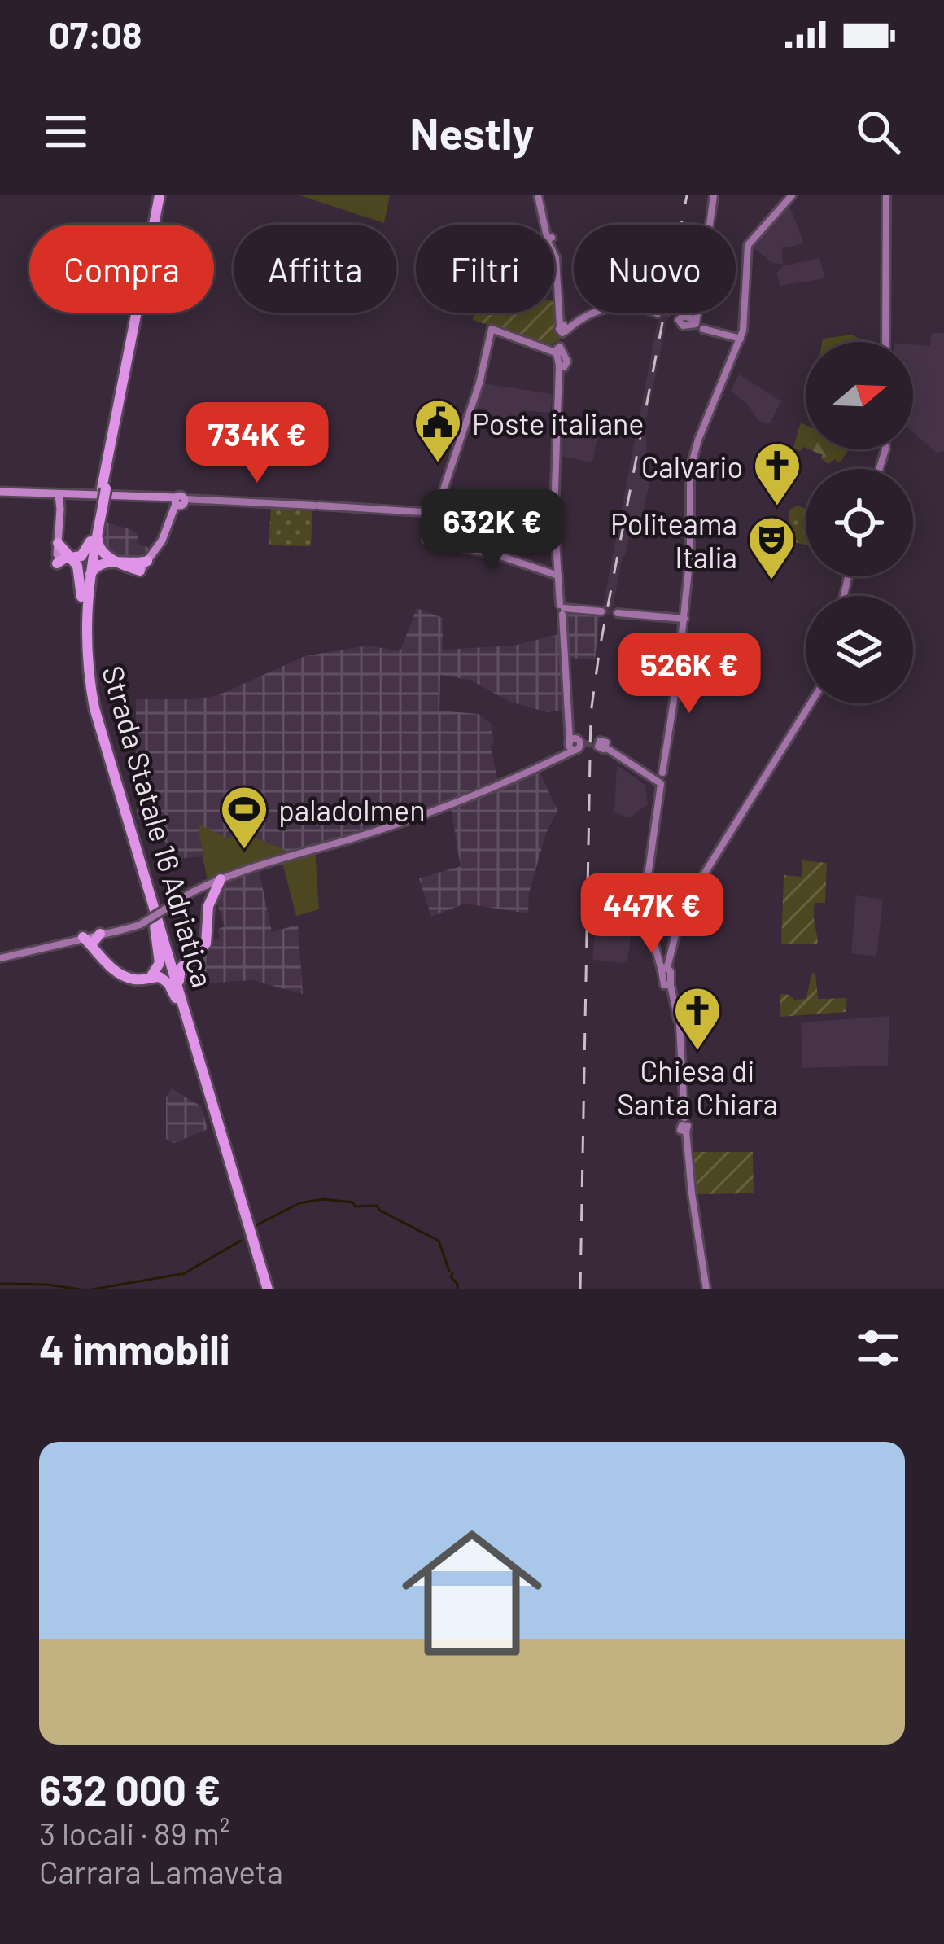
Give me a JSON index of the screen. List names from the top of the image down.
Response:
{
  "streets": {
    "highway": ["Strada Statale 16 Adriatica"]
  },
  "places": {
    "public building": ["Poste italiane"],
    "church": ["Calvario", "Chiesa di Santa Chiara"],
    "theatre": ["Politeama Italia"],
    "sports": ["paladolmen"]
  },
  "north": "right",
  "page": {
    "status": "07:08",
    "header": "Nestly",
    "chip": [
      "Compra",
      "Affitta",
      "Filtri",
      "Nuovo"
    ],
    "price": [
      "734K €",
      "632K €",
      "526K €",
      "447K €"
    ],
    "heading": "4 immobili",
    "list": [
      {
        "name": "632 000 €",
        "note": "3 locali · 89 m² · Carrara Lamaveta"
      }
    ]
  }
}
